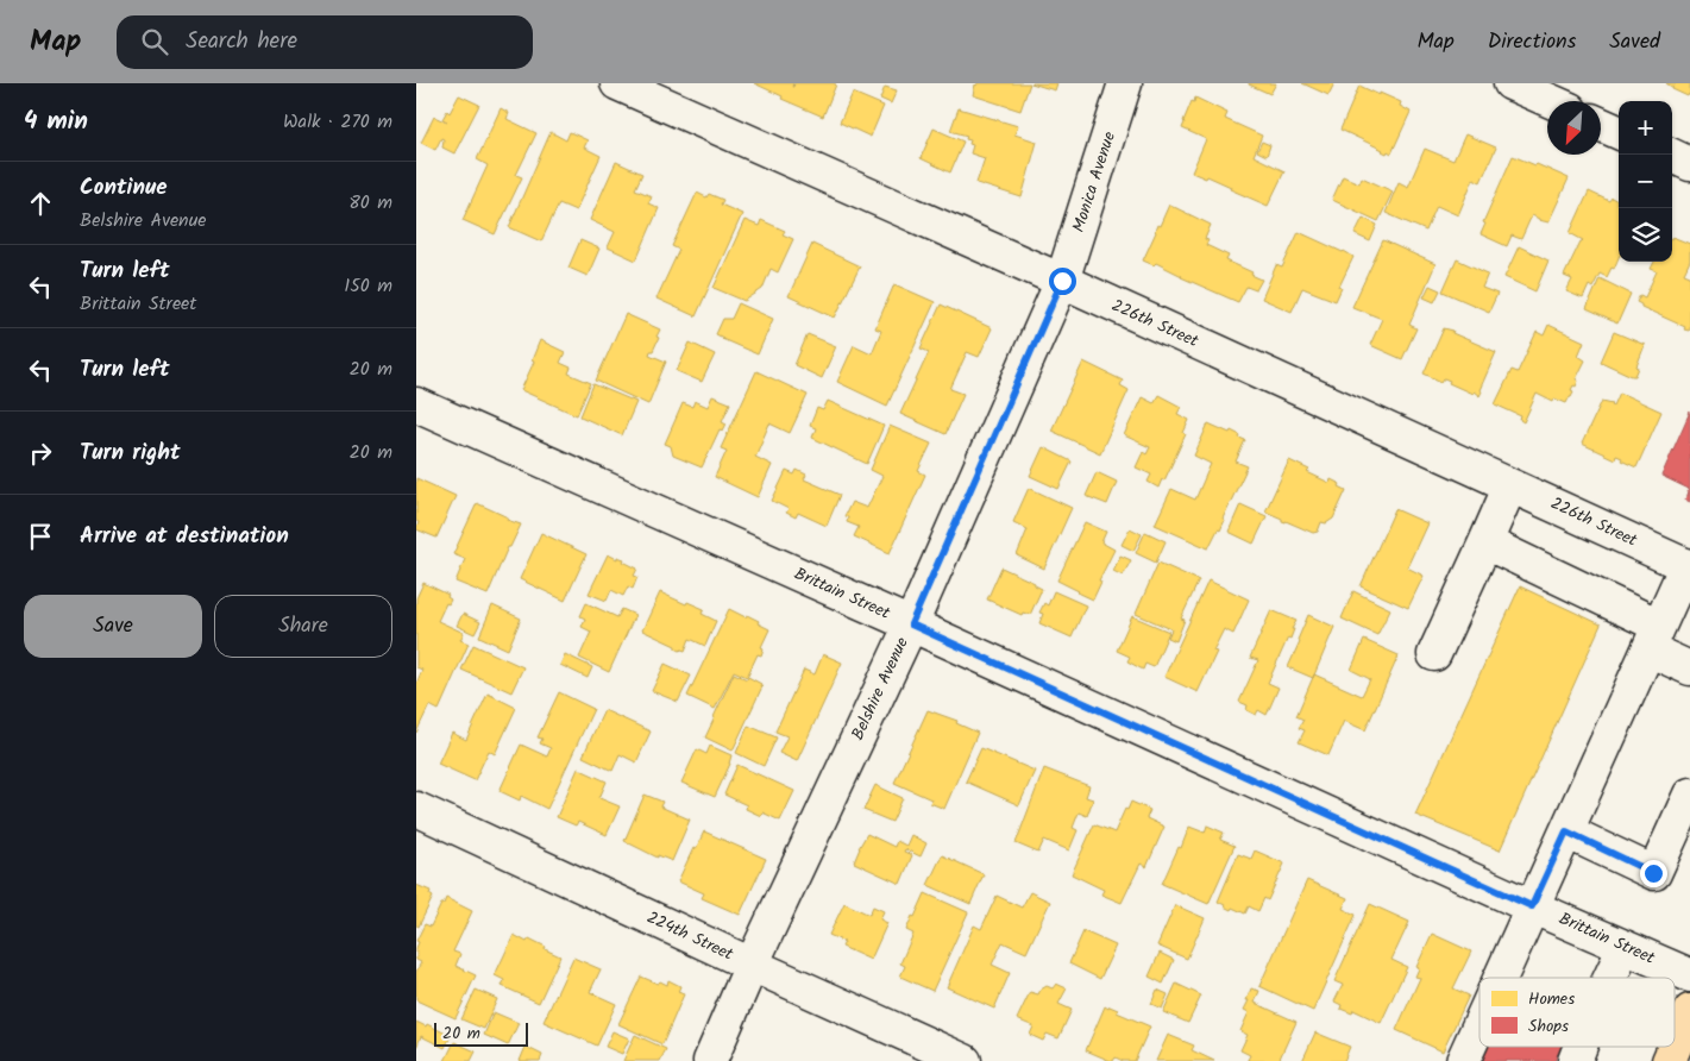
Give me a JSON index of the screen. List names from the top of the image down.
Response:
{
  "streets": {
    "street": [
      "Monica Avenue",
      "226th Street",
      "Brittain Street",
      "Belshire Avenue",
      "224th Street"
    ]
  },
  "crossings": [
    ["Monica Avenue", "226th Street"],
    ["Monica Avenue", "Belshire Avenue"],
    ["226th Street", "Belshire Avenue"],
    ["Brittain Street", "Belshire Avenue"],
    ["Belshire Avenue", "224th Street"]
  ],
  "legend": ["Homes", "Shops"],
  "scale_bar": "20 m",
  "north": "bottom left",
  "page": {
    "header": "Map",
    "search": "Search here",
    "nav": ["Map", "Directions", "Saved"],
    "heading": ["4 min", "Walk · 270 m"],
    "map_buttons": ["+", "−"],
    "list": [
      ["Continue", "Belshire Avenue", "80 m"],
      ["Turn left", "Brittain Street", "150 m"],
      ["Turn left", "20 m"],
      ["Turn right", "20 m"],
      "Arrive at destination"
    ],
    "buttons": ["Save", "Share"],
    "scale": "20 m"
  }
}
